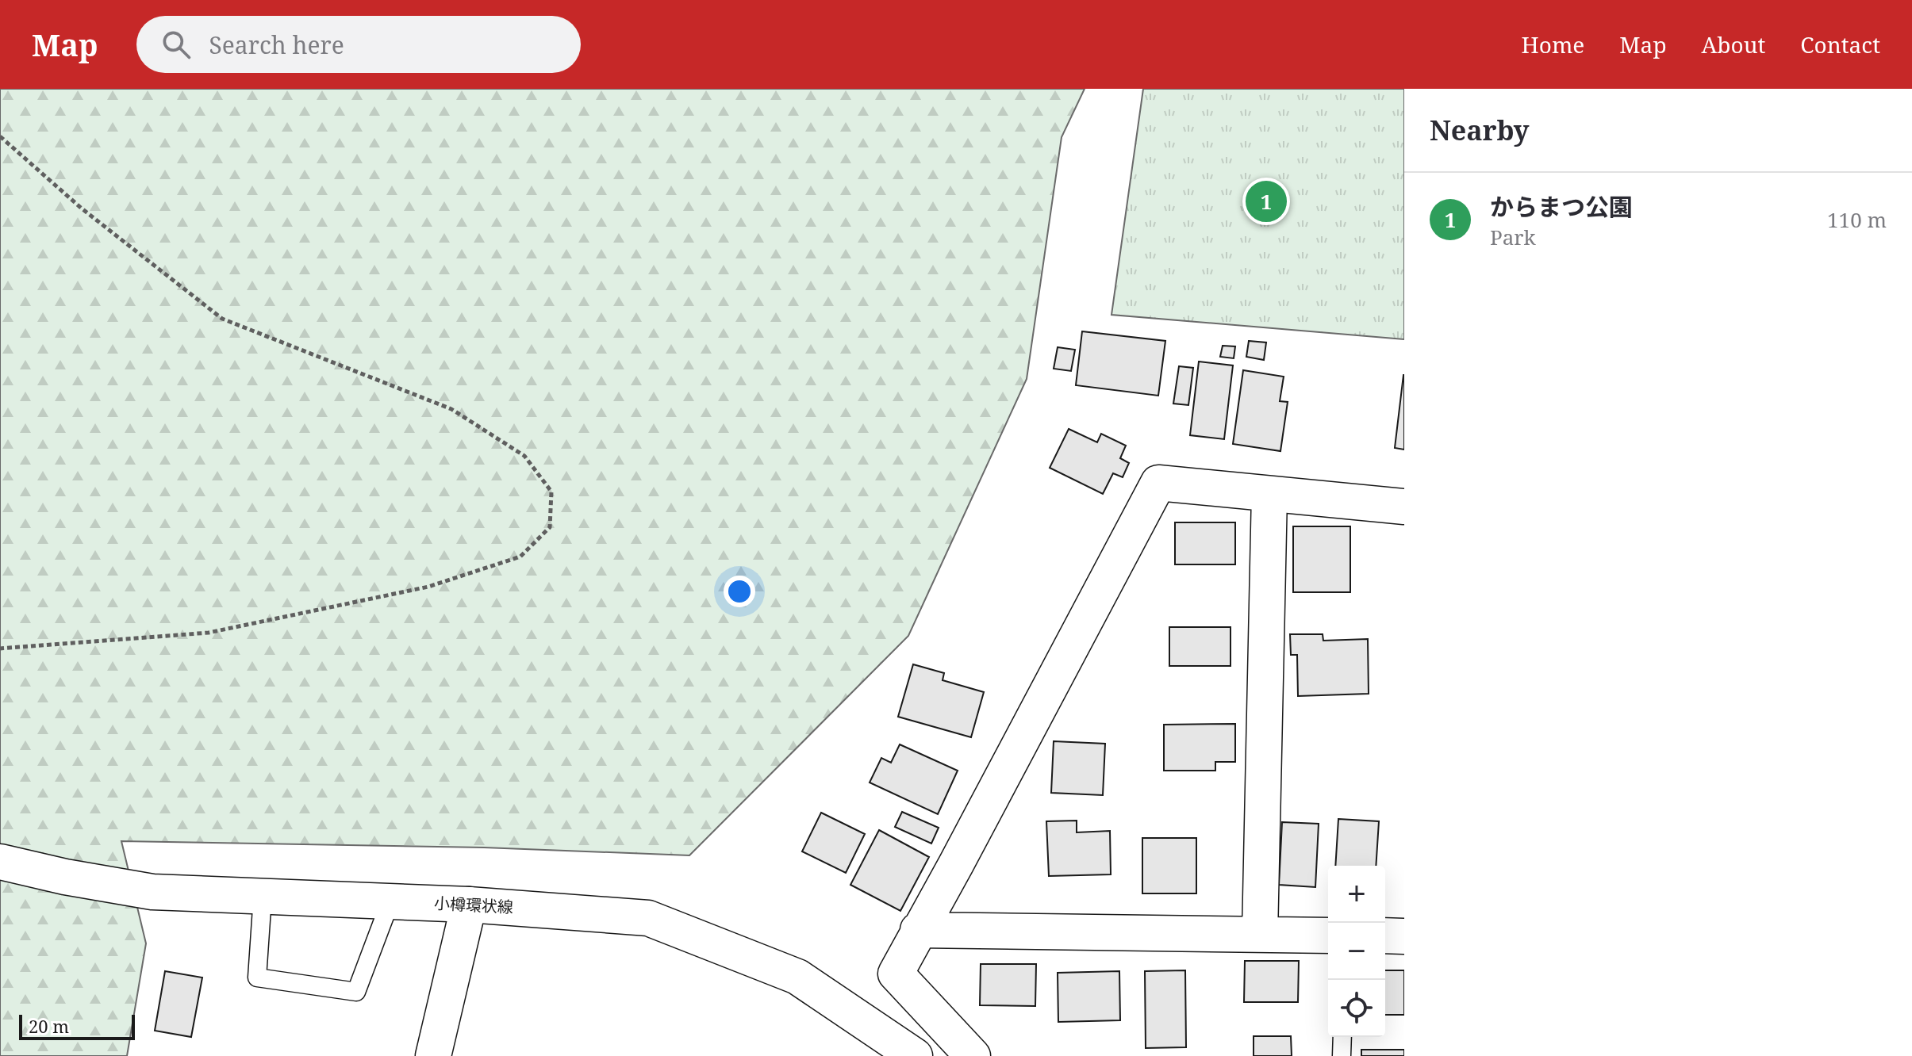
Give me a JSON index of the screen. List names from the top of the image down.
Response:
{
  "streets": {
    "street": ["小樽環状線"]
  },
  "scale_bar": "20 m",
  "page": {
    "header": "Map",
    "search": "Search here",
    "nav": [
      "Home",
      "Map",
      "About",
      "Contact"
    ],
    "heading": "Nearby",
    "list": [
      {
        "mark": "1",
        "name": "からまつ公園",
        "note": "Park",
        "value": "110 m"
      }
    ],
    "pins": "1",
    "map_buttons": ["+", "−"],
    "scale": "20 m"
  }
}
